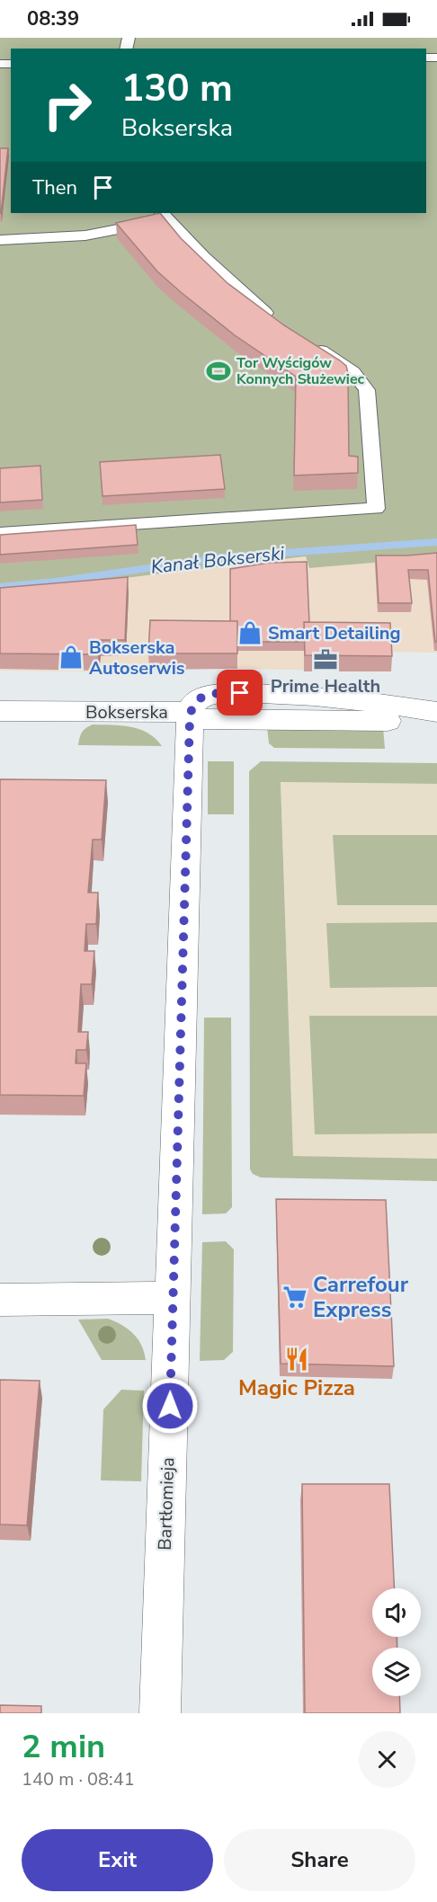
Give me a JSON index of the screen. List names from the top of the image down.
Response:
{
  "streets": {
    "street": ["Bokserska", "Bartłomieja"]
  },
  "crossings": [
    ["Bokserska", "Bartłomieja"]
  ],
  "water": ["Kanał Bokserski"],
  "places": {
    "sports": ["Tor Wyścigów Konnych Służewiec"],
    "shop": ["Smart Detailing", "Bokserska Autoserwis"],
    "office": ["Prime Health"],
    "supermarket": ["Carrefour Express"],
    "restaurant": ["Magic Pizza"]
  },
  "page": {
    "status": "08:39",
    "turn": ["130 m", "Bokserska"],
    "then": "Then",
    "heading": ["2 min", "140 m · 08:41"],
    "buttons": ["Exit", "Share"]
  }
}
